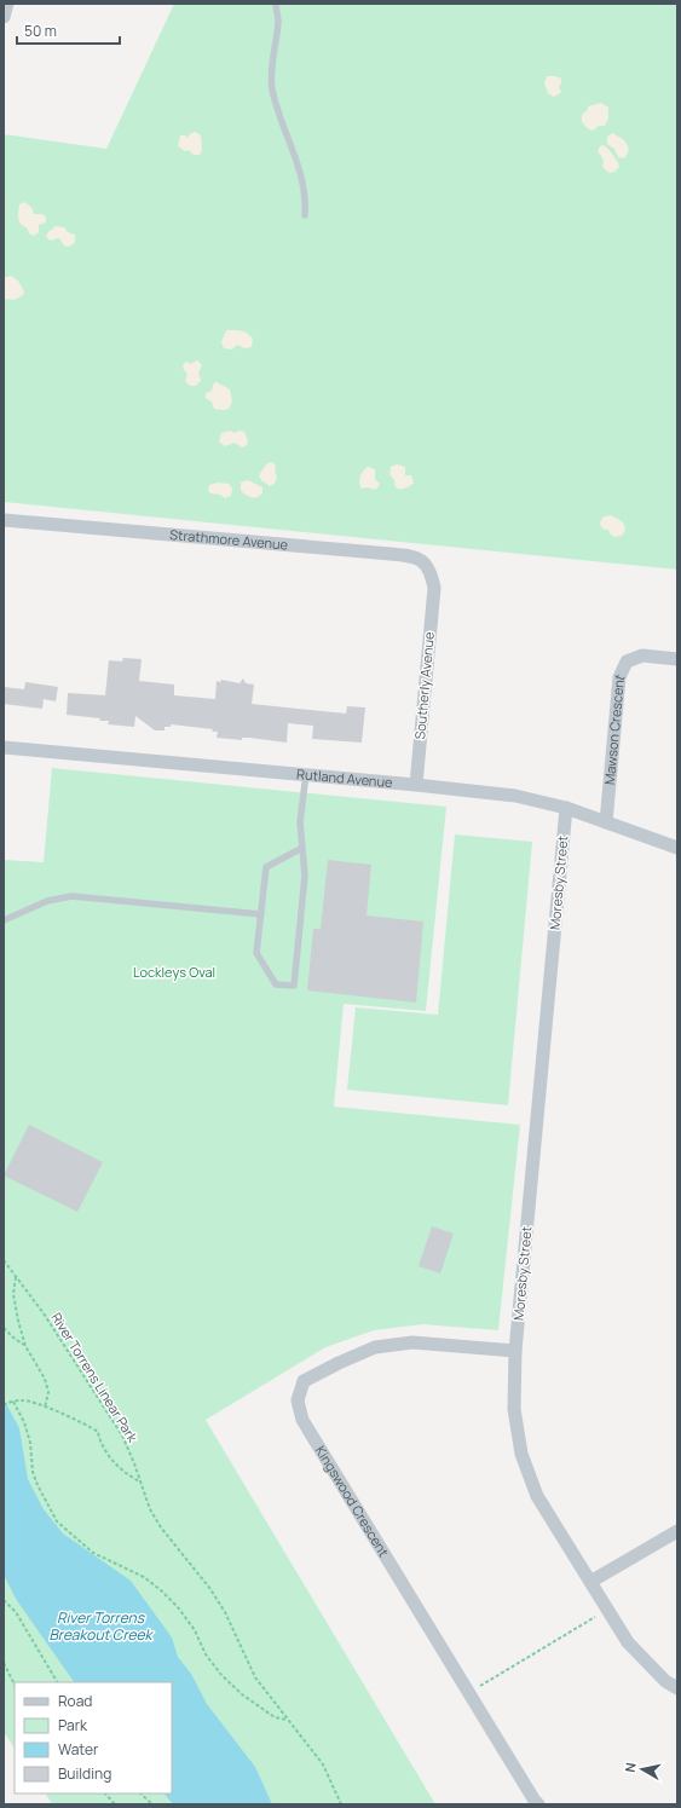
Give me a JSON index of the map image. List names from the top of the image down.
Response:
{
  "streets": {
    "street": [
      "Strathmore Avenue",
      "Southerly Avenue",
      "Mawson Crescent",
      "Rutland Avenue",
      "Moresby Street",
      "Kingswood Crescent"
    ],
    "path": ["River Torrens Linear Park"]
  },
  "crossings": [
    ["Strathmore Avenue", "Southerly Avenue"],
    ["Southerly Avenue", "Rutland Avenue"],
    ["Mawson Crescent", "Rutland Avenue"],
    ["Rutland Avenue", "Moresby Street"],
    ["Moresby Street", "Kingswood Crescent"]
  ],
  "water": ["River Torrens Breakout Creek"],
  "parks": ["Lockleys Oval"],
  "legend": [
    "Road",
    "Park",
    "Water",
    "Building"
  ],
  "scale_bar": "50 m",
  "north": "left"
}
